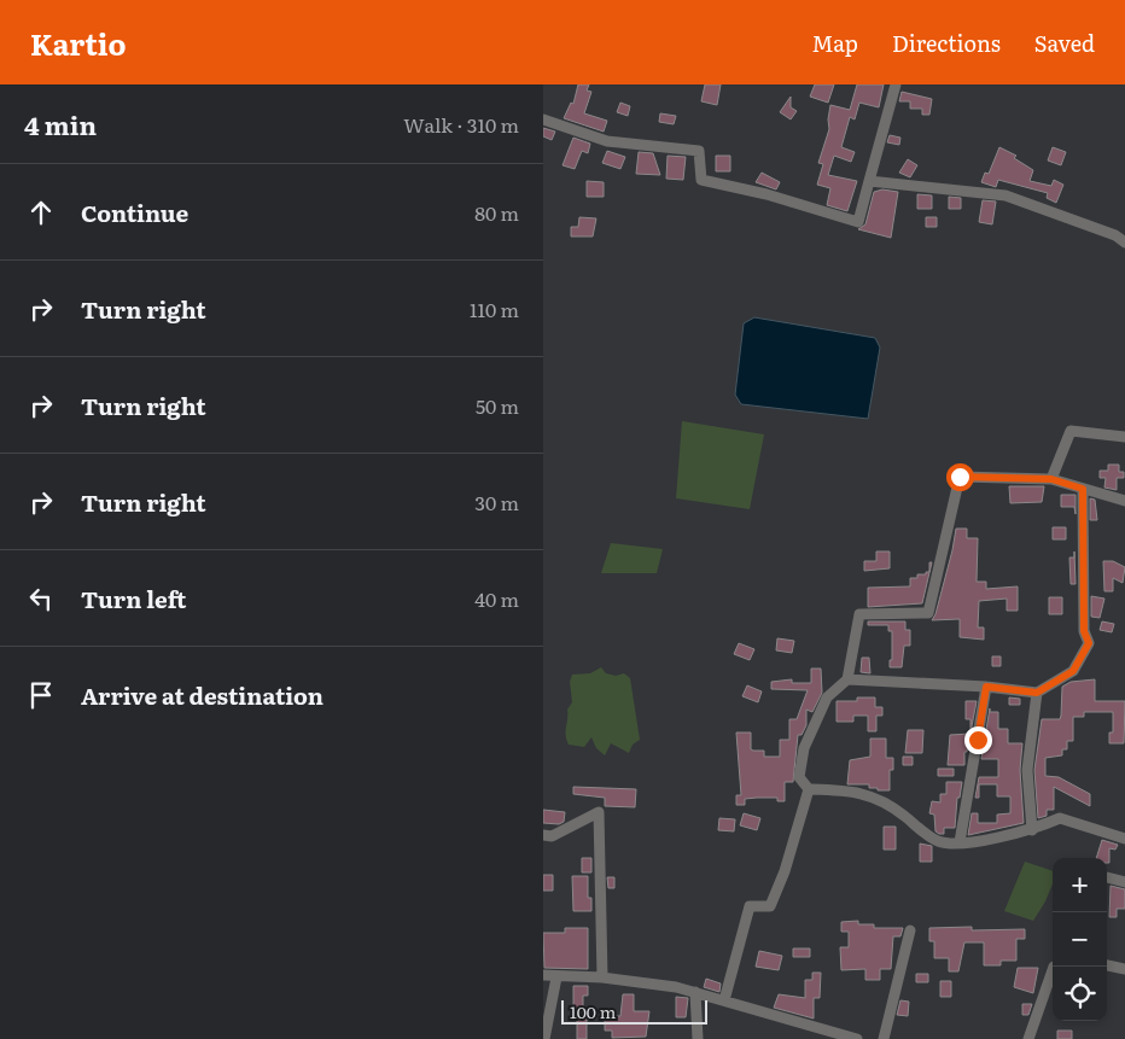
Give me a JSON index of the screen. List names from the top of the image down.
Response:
{
  "scale_bar": "100 m",
  "page": {
    "header": "Kartio",
    "nav": ["Map", "Directions", "Saved"],
    "heading": ["4 min", "Walk · 310 m"],
    "list": [
      ["Continue", "80 m"],
      ["Turn right", "110 m"],
      ["Turn right", "50 m"],
      ["Turn right", "30 m"],
      ["Turn left", "40 m"],
      "Arrive at destination"
    ],
    "map_buttons": ["+", "−"],
    "scale": "100 m"
  }
}
